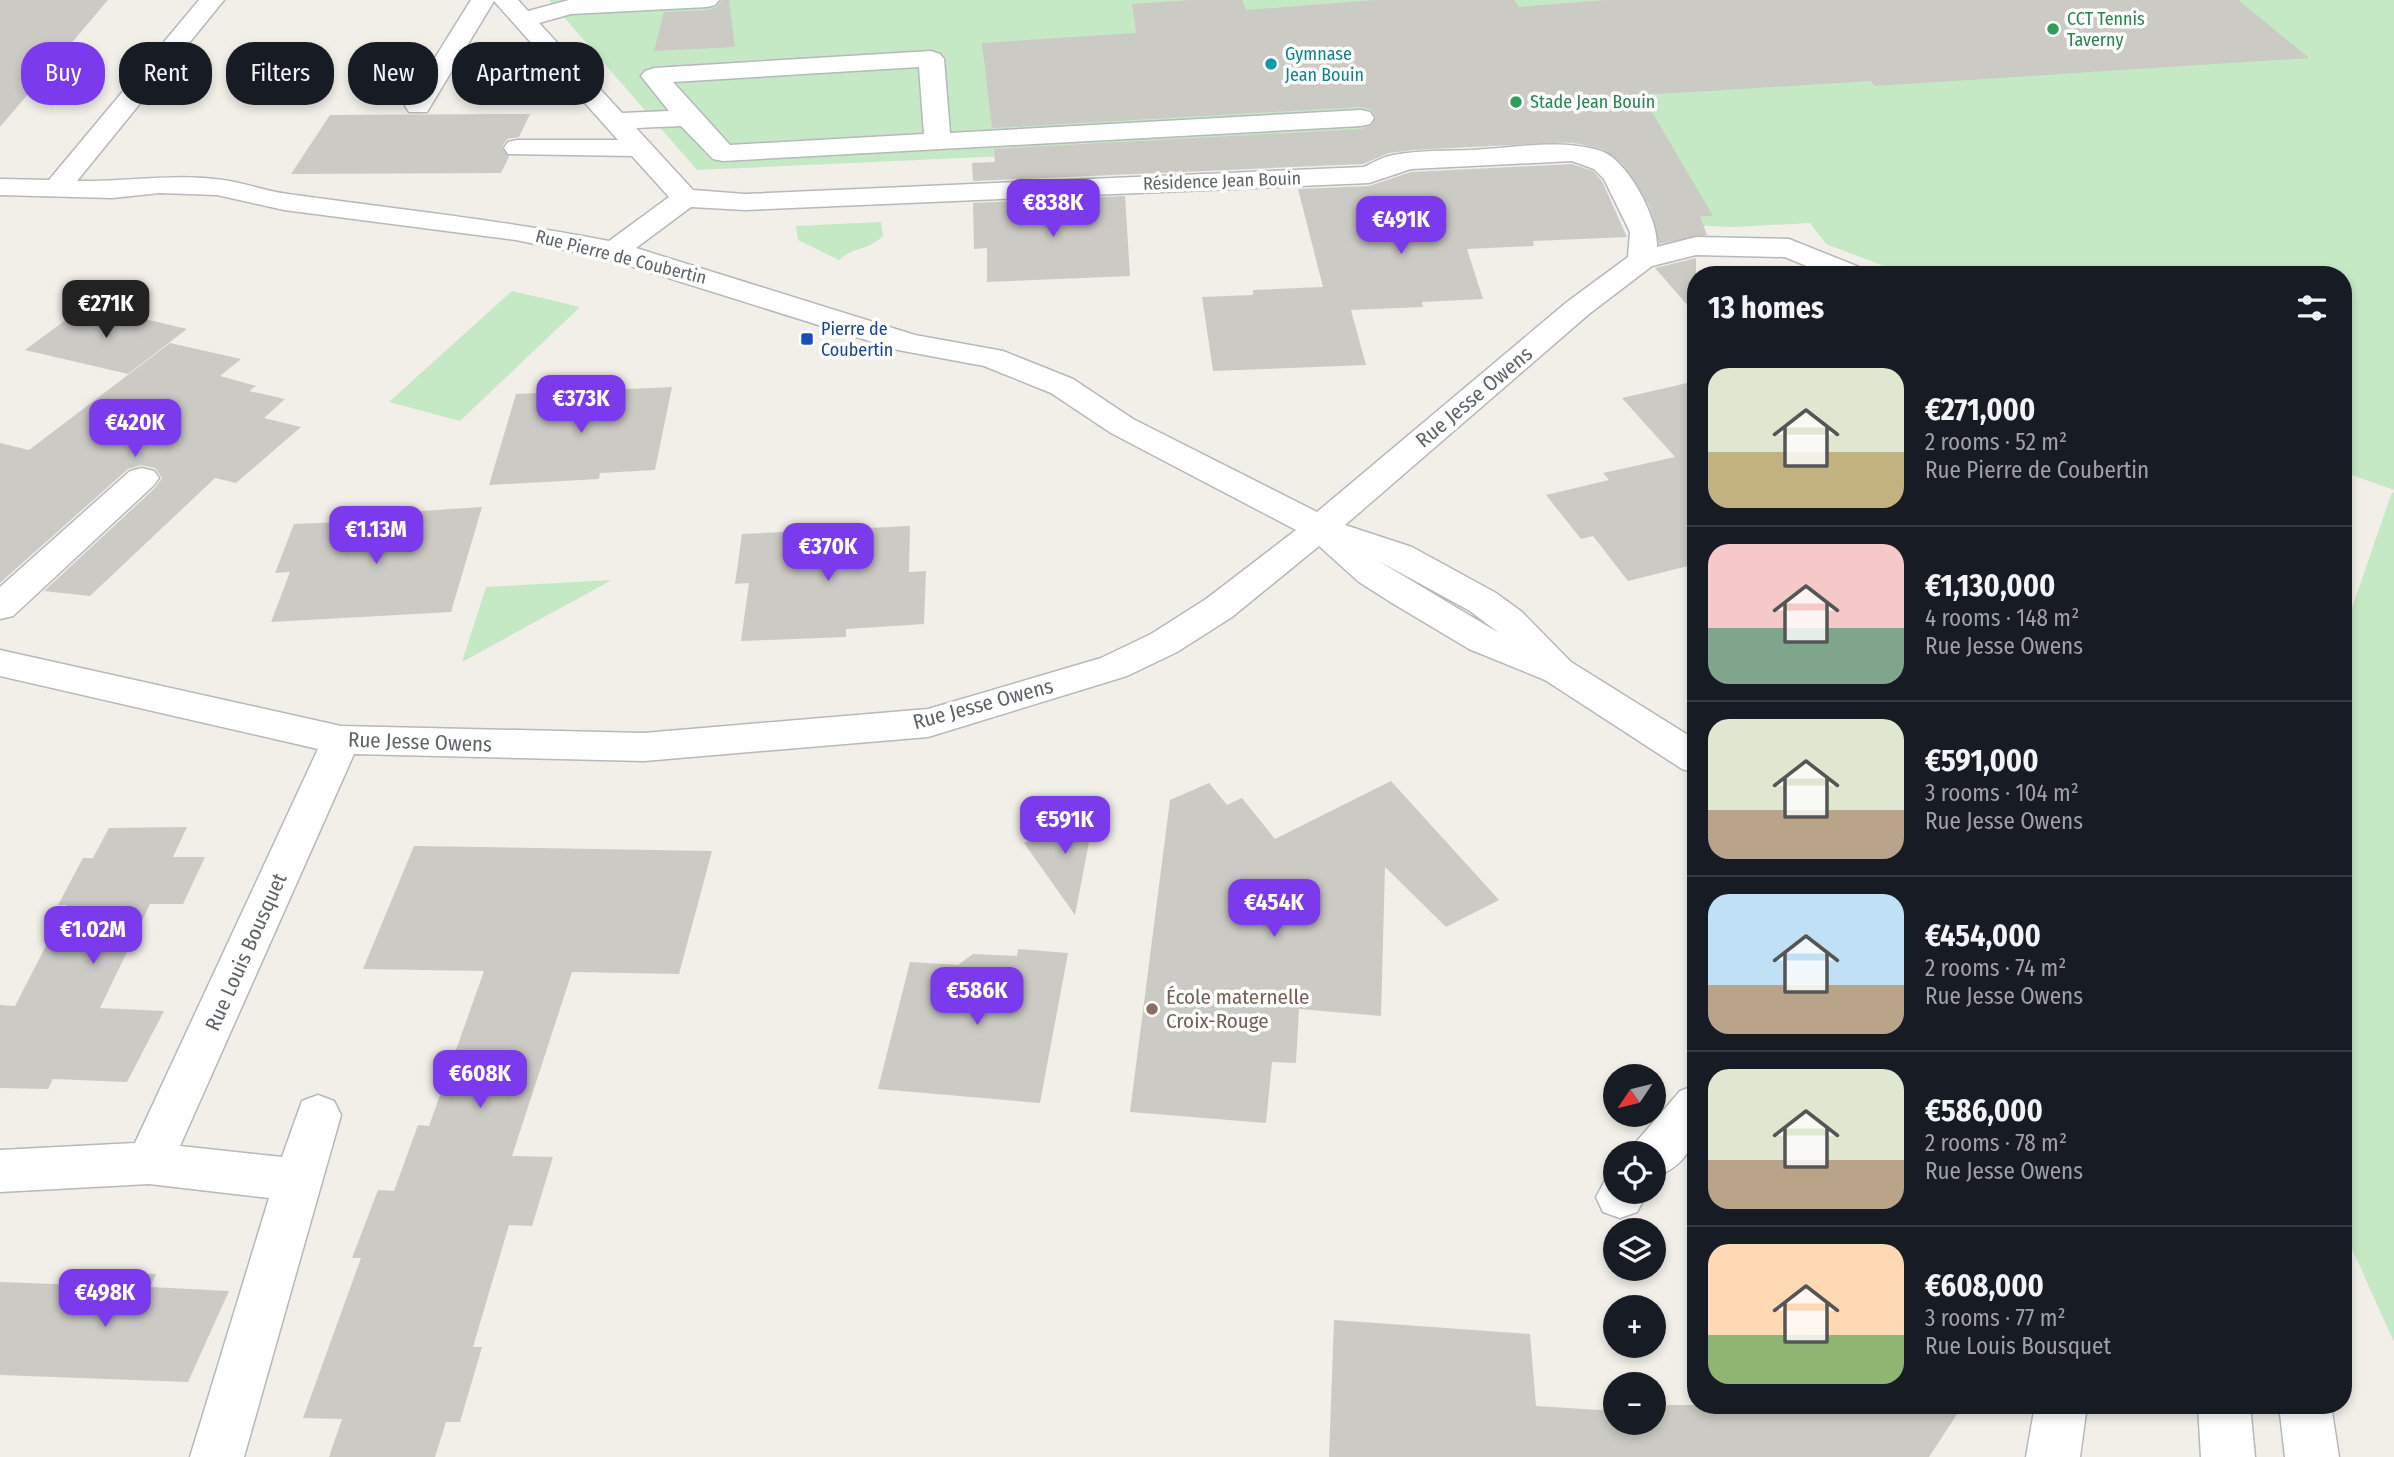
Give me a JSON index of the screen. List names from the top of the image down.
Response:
{
  "streets": {
    "street": [
      "Résidence Jean Bouin",
      "Rue Pierre de Coubertin",
      "Rue Jesse Owens",
      "Rue Louis Bousquet"
    ]
  },
  "crossings": [
    ["Résidence Jean Bouin", "Rue Jesse Owens"],
    ["Rue Pierre de Coubertin", "Rue Jesse Owens"],
    ["Rue Jesse Owens", "Rue Louis Bousquet"]
  ],
  "places": {
    "other": [
      "CCT Tennis Taverny",
      "Gymnase Jean Bouin",
      "Stade Jean Bouin",
      "École maternelle Croix-Rouge"
    ],
    "transit": ["Pierre de Coubertin"]
  },
  "north": "bottom left",
  "page": {
    "chip": [
      "Buy",
      "Rent",
      "Filters",
      "New",
      "Apartment"
    ],
    "price": [
      "€838K",
      "€491K",
      "€271K",
      "€373K",
      "€420K",
      "€1.13M",
      "€370K",
      "€591K",
      "€454K",
      "€1.02M",
      "€586K",
      "€608K",
      "€498K"
    ],
    "heading": "13 homes",
    "list": [
      {
        "name": "€271,000",
        "note": "2 rooms · 52 m² · Rue Pierre de Coubertin"
      },
      {
        "name": "€1,130,000",
        "note": "4 rooms · 148 m² · Rue Jesse Owens"
      },
      {
        "name": "€591,000",
        "note": "3 rooms · 104 m² · Rue Jesse Owens"
      },
      {
        "name": "€454,000",
        "note": "2 rooms · 74 m² · Rue Jesse Owens"
      },
      {
        "name": "€586,000",
        "note": "2 rooms · 78 m² · Rue Jesse Owens"
      },
      {
        "name": "€608,000",
        "note": "3 rooms · 77 m² · Rue Louis Bousquet"
      }
    ],
    "map_buttons": ["+", "−"]
  }
}
